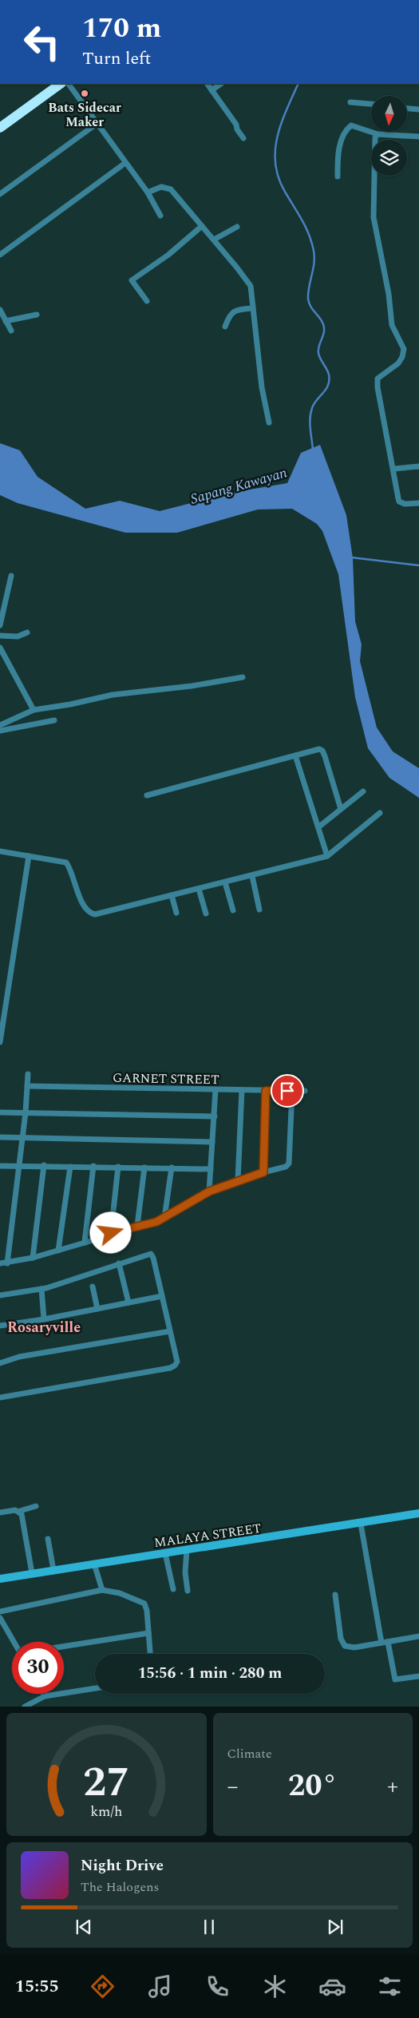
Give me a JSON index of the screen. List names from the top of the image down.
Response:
{
  "streets": {
    "street": ["GARNET STREET", "MALAYA STREET"]
  },
  "districts": ["Rosaryville"],
  "water": ["Sapang Kawayan"],
  "places": ["Bats Sidecar Maker"],
  "north": "bottom",
  "page": {
    "turn": ["170 m", "Turn left"],
    "limit": "30",
    "trip": "15:56 · 1 min · 280 m",
    "tile": "Climate",
    "heat": ["−", "20°", "+"],
    "song": ["Night Drive", "The Halogens"],
    "tabs": "15:55",
    "gauge": ["27", "km/h"]
  }
}
